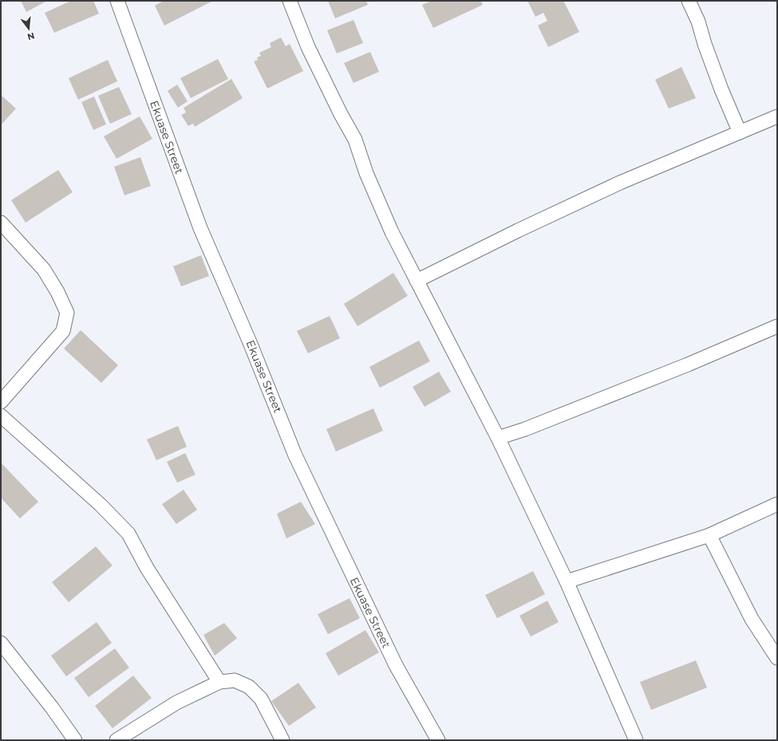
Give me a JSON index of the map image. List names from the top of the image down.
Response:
{
  "streets": {
    "street": ["Ekuase Street"]
  },
  "north": "bottom"
}
